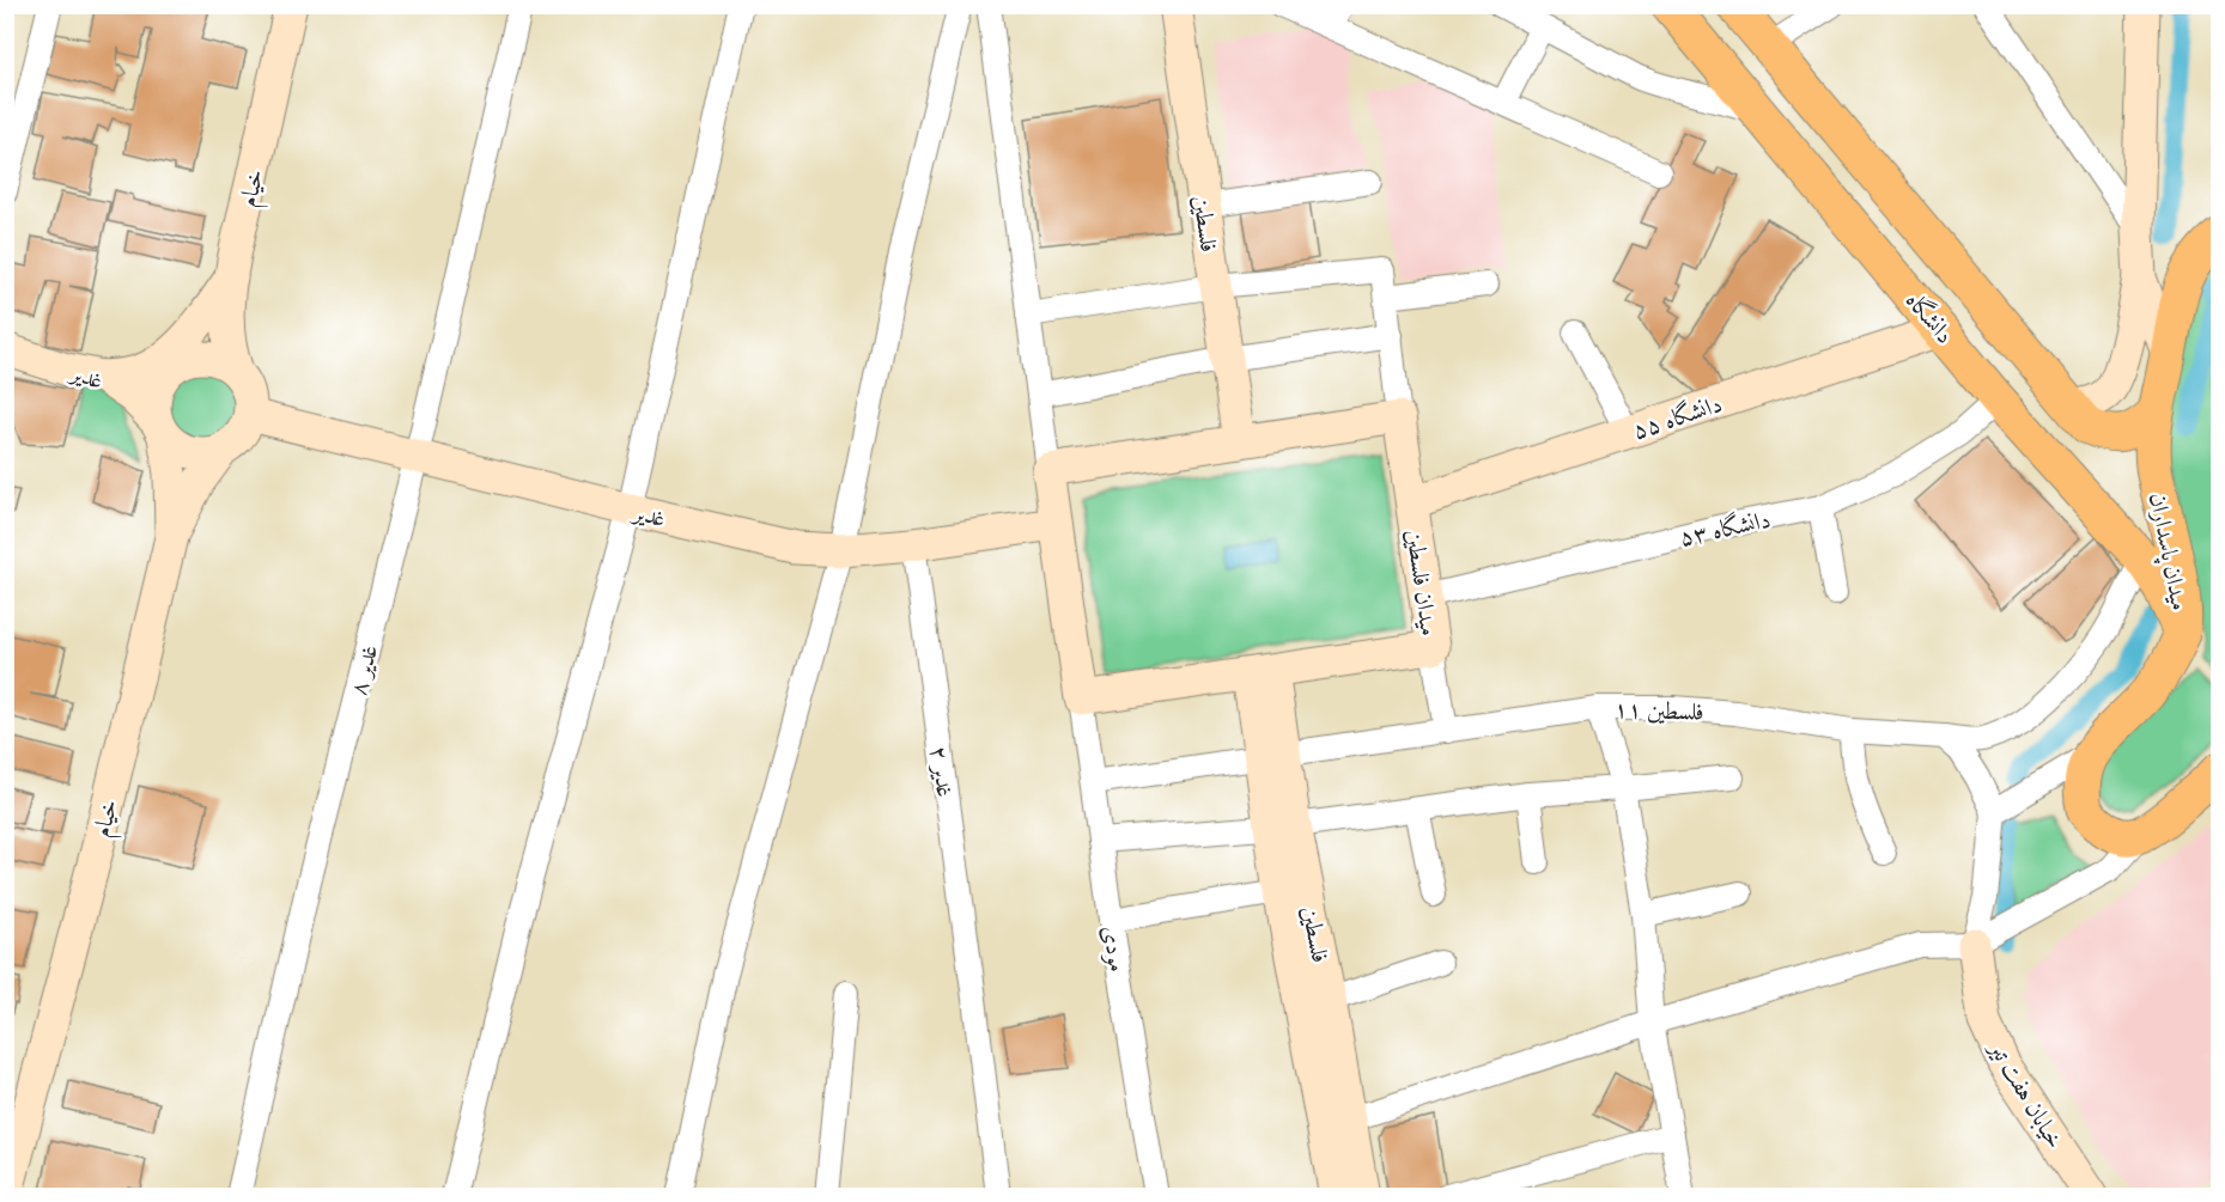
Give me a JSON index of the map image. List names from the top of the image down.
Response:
{
  "streets": {
    "main road": ["دانشگاه", "میدان پاسداران"],
    "street": [
      "خیام",
      "فلسطین",
      "غدیر",
      "دانشگاه ۵۵",
      "دانشگاه ۵۳",
      "میدان فلسطین",
      "غدیر ۸",
      "فلسطین ۱۱",
      "غدیر ۲",
      "مودی",
      "خیابان هفت تیر"
    ]
  },
  "crossings": [
    ["خیام", "غدیر"],
    ["فلسطین", "میدان فلسطین"],
    ["فلسطین", "فلسطین ۱۱"],
    ["دانشگاه", "دانشگاه ۵۵"],
    ["دانشگاه", "دانشگاه ۵۳"],
    ["دانشگاه", "میدان پاسداران"],
    ["دانشگاه", "فلسطین ۱۱"],
    ["غدیر", "غدیر ۸"],
    ["غدیر", "غدیر ۲"],
    ["دانشگاه ۵۵", "میدان فلسطین"],
    ["دانشگاه ۵۳", "میدان فلسطین"],
    ["میدان فلسطین", "مودی"],
    ["فلسطین ۱۱", "مودی"]
  ]
}
